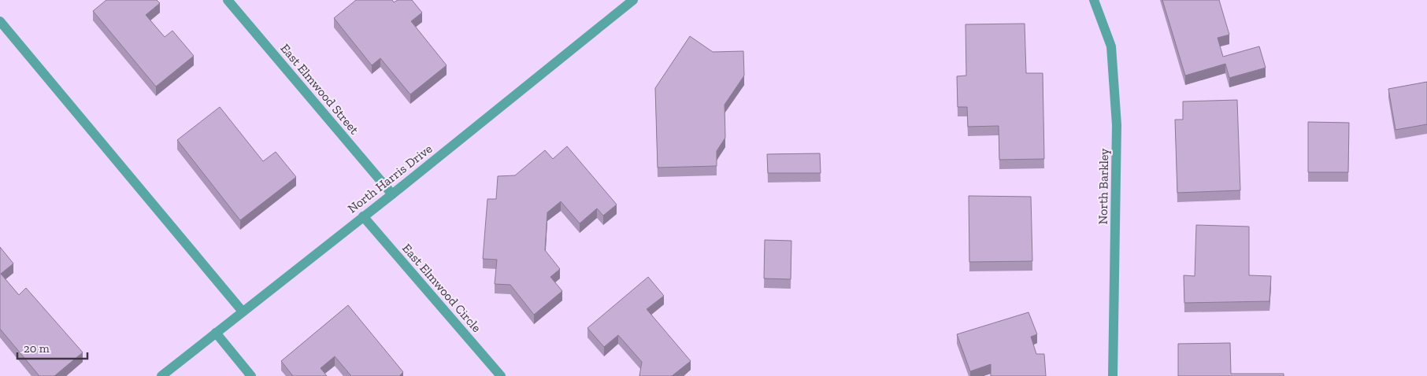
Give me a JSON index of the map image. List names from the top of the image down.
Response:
{
  "streets": {
    "street": [
      "East Elmwood Street",
      "North Harris Drive",
      "North Barkley",
      "East Elmwood Circle"
    ]
  },
  "crossings": [
    ["East Elmwood Street", "North Harris Drive"],
    ["North Harris Drive", "East Elmwood Circle"]
  ],
  "scale_bar": "20 m"
}
